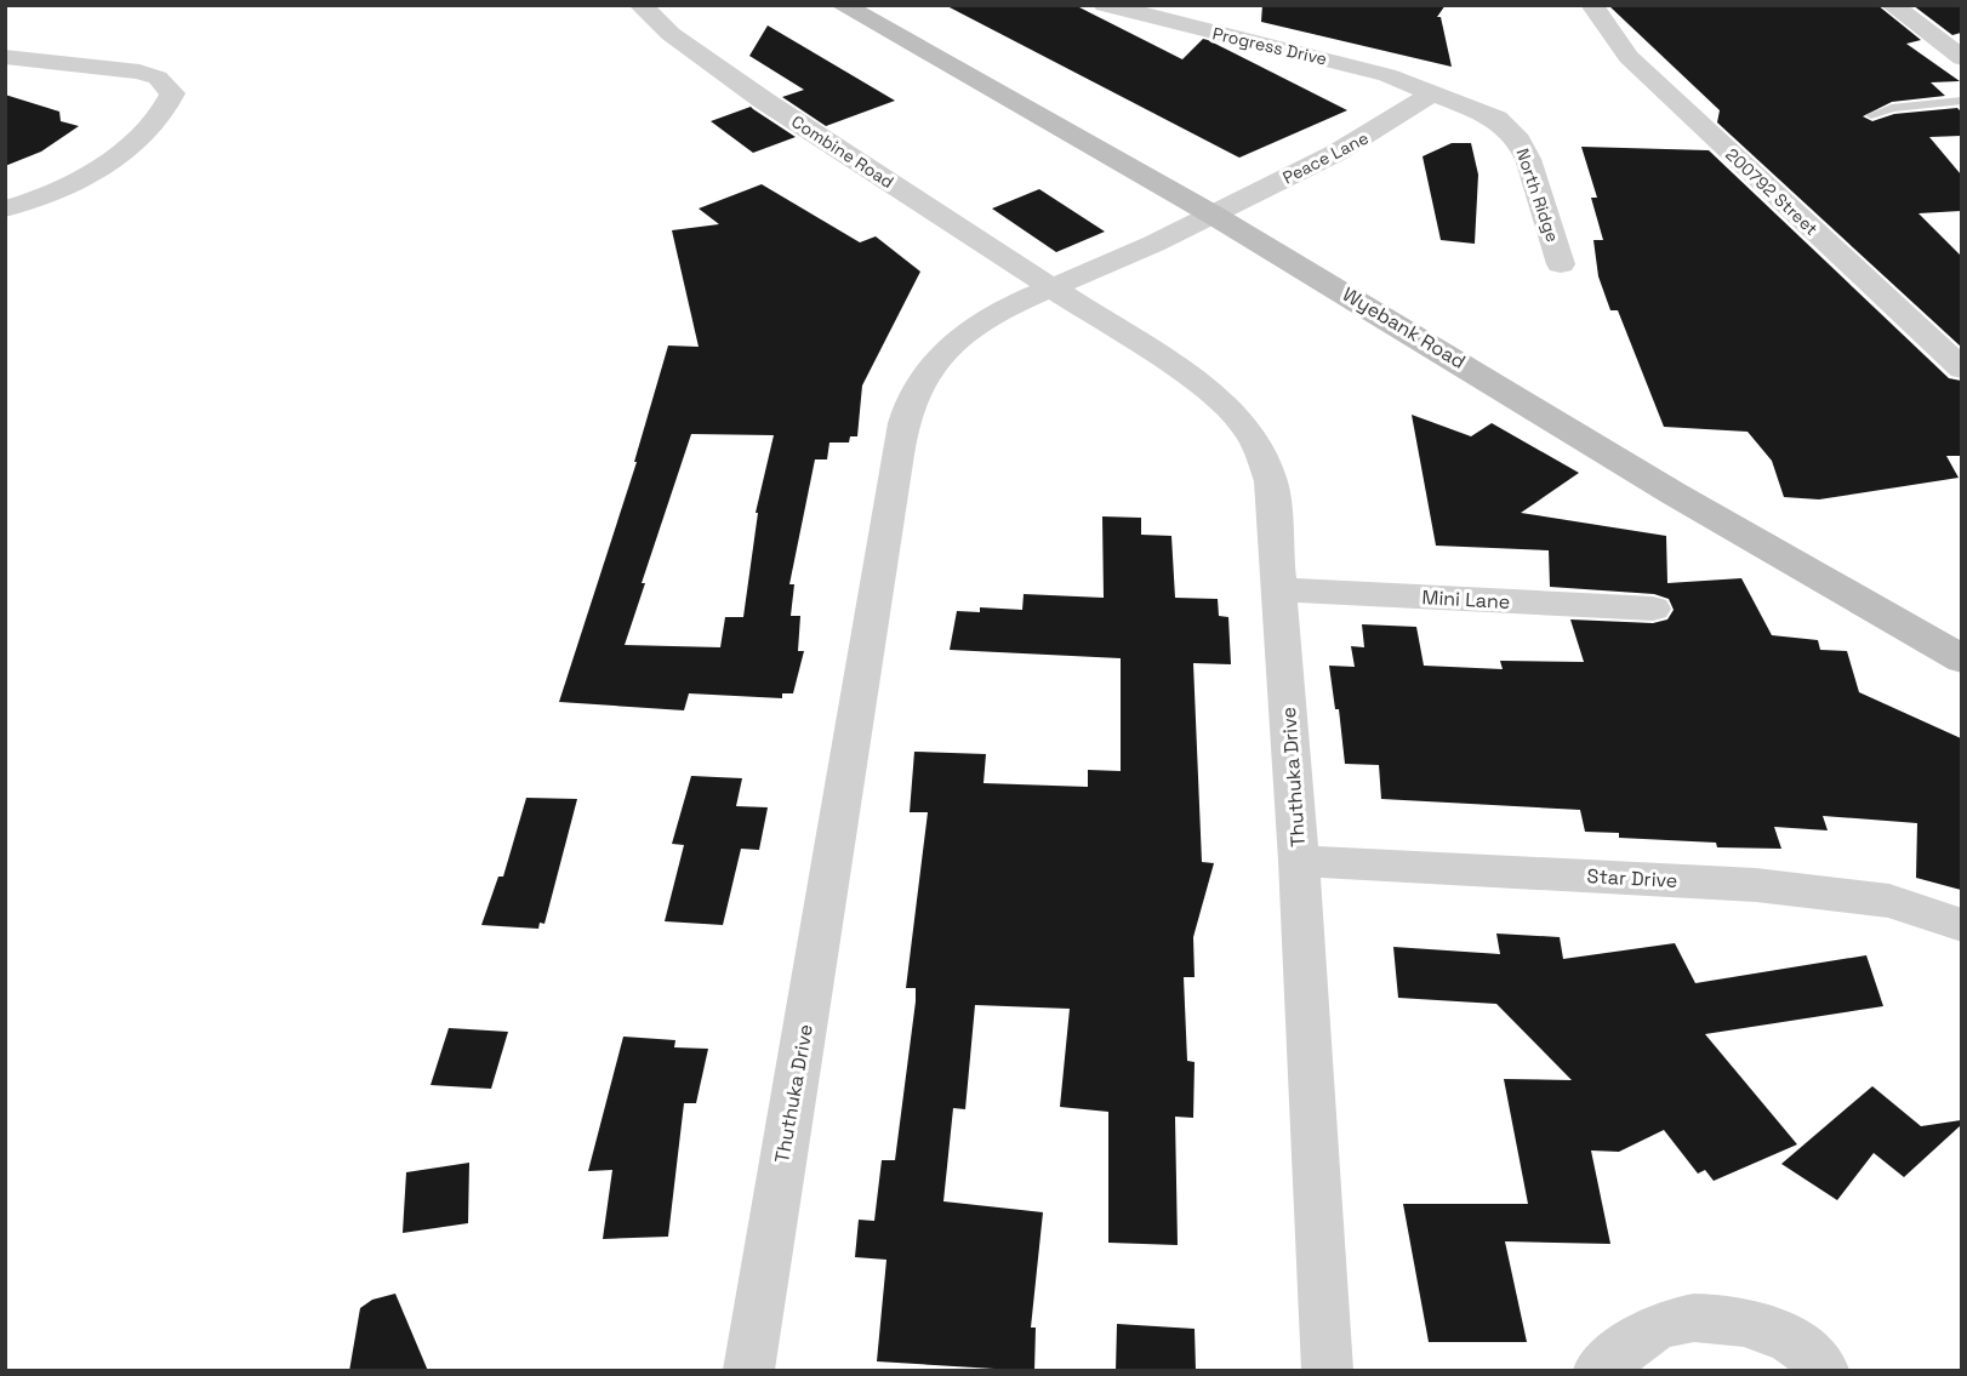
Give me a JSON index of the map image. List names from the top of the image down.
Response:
{
  "streets": {
    "street": [
      "Progress Drive",
      "Combine Road",
      "Peace Lane",
      "200792 Street",
      "North Ridge",
      "Wyebank Road",
      "Mini Lane",
      "Thuthuka Drive",
      "Star Drive"
    ]
  },
  "crossings": [
    ["Progress Drive", "Peace Lane"],
    ["Progress Drive", "North Ridge"],
    ["Combine Road", "Thuthuka Drive"],
    ["Peace Lane", "North Ridge"],
    ["Peace Lane", "Wyebank Road"],
    ["Peace Lane", "Thuthuka Drive"],
    ["Wyebank Road", "Thuthuka Drive"],
    ["Mini Lane", "Thuthuka Drive"],
    ["Thuthuka Drive", "Star Drive"]
  ]
}
